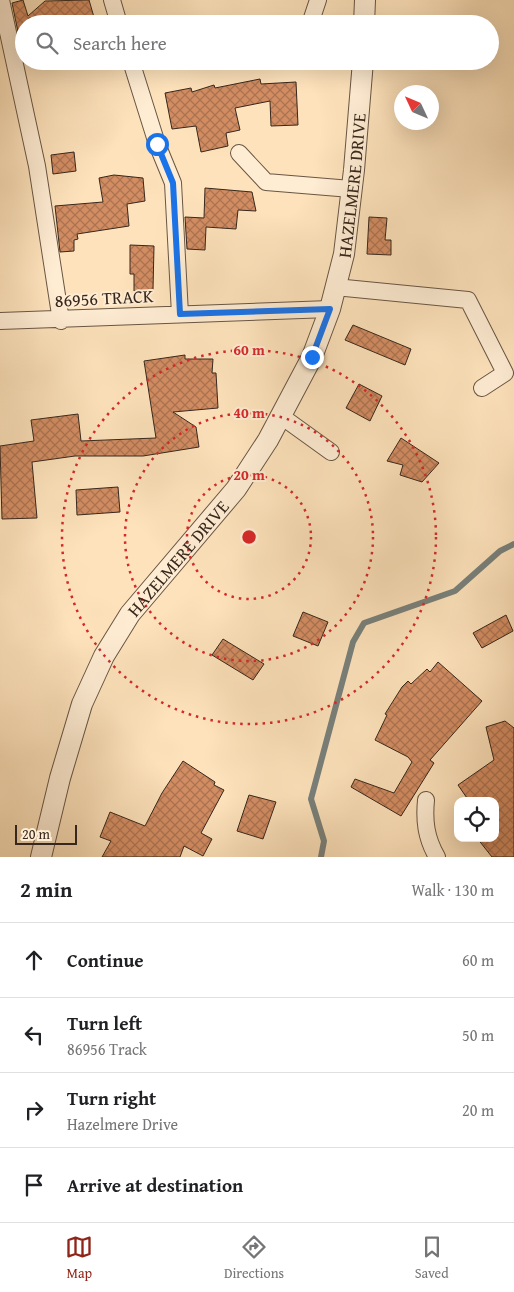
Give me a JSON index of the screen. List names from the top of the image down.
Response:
{
  "streets": {
    "street": ["HAZELMERE DRIVE", "86956 TRACK"]
  },
  "crossings": [
    ["HAZELMERE DRIVE", "86956 TRACK"]
  ],
  "scale_bar": "20 m",
  "north": "top left",
  "page": {
    "search": "Search here",
    "scale": "20 m",
    "heading": ["2 min", "Walk · 130 m"],
    "list": [
      ["Continue", "60 m"],
      ["Turn left", "86956 Track", "50 m"],
      ["Turn right", "Hazelmere Drive", "20 m"],
      "Arrive at destination"
    ],
    "nav": ["Map", "Directions", "Saved"]
  },
  "rings": ["60 m", "40 m", "20 m"]
}
